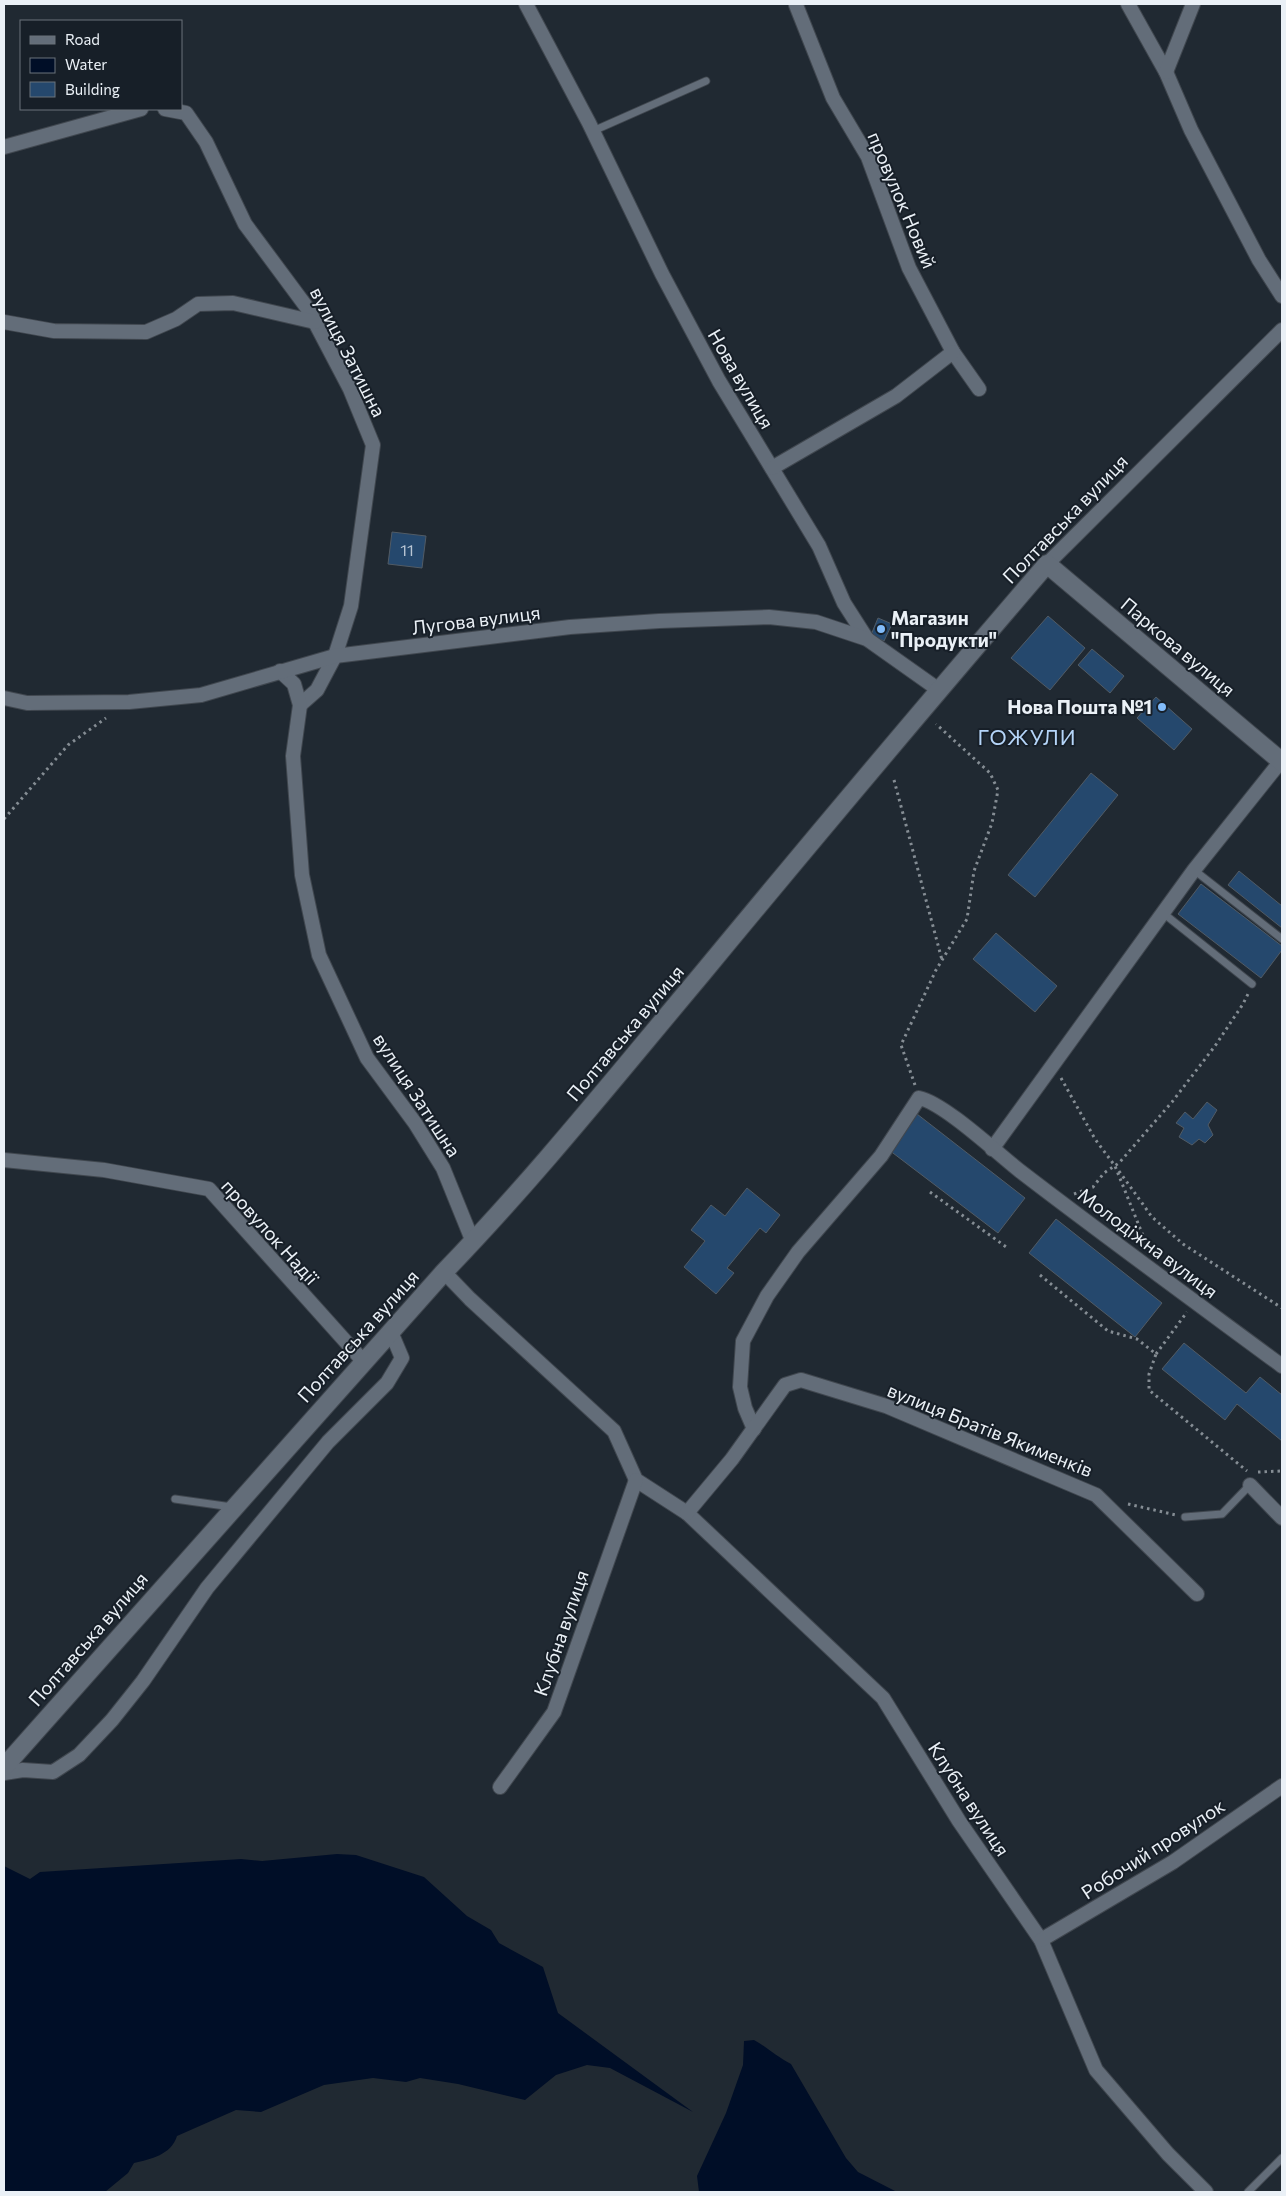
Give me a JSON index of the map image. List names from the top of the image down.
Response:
{
  "streets": {
    "street": [
      "провулок Новий",
      "вулиця Затишна",
      "Нова вулиця",
      "Полтавська вулиця",
      "Лугова вулиця",
      "Паркова вулиця",
      "провулок Надії",
      "Молодіжна вулиця",
      "вулиця Братів Якименків",
      "Клубна вулиця",
      "Робочий провулок"
    ]
  },
  "crossings": [
    ["вулиця Затишна", "Полтавська вулиця"],
    ["вулиця Затишна", "Лугова вулиця"],
    ["Нова вулиця", "Лугова вулиця"],
    ["Полтавська вулиця", "Лугова вулиця"],
    ["Полтавська вулиця", "Паркова вулиця"],
    ["Полтавська вулиця", "провулок Надії"],
    ["вулиця Братів Якименків", "Клубна вулиця"],
    ["Клубна вулиця", "Робочий провулок"]
  ],
  "districts": ["ГОЖУЛИ"],
  "places": ["Магазин \"Продукти\"", "Нова Пошта №1"],
  "house_numbers": ["11"],
  "legend": ["Road", "Water", "Building"]
}
